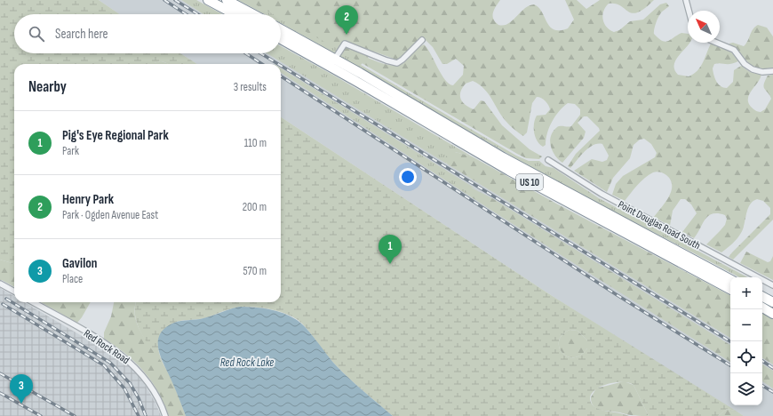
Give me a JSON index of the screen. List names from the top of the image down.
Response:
{
  "streets": {
    "highway": ["US 10"],
    "street": ["Point Douglas Road South", "Red Rock Road"]
  },
  "water": ["Red Rock Lake"],
  "north": "top left",
  "page": {
    "pins": ["2", "1", "3"],
    "search": "Search here",
    "heading": ["Nearby", "3 results"],
    "list": [
      {
        "mark": "1",
        "name": "Pig's Eye Regional Park",
        "note": "Park",
        "value": "110 m"
      },
      {
        "mark": "2",
        "name": "Henry Park",
        "note": "Park · Ogden Avenue East",
        "value": "200 m"
      },
      {
        "mark": "3",
        "name": "Gavilon",
        "note": "Place",
        "value": "570 m"
      }
    ],
    "map_buttons": ["+", "−"]
  }
}
